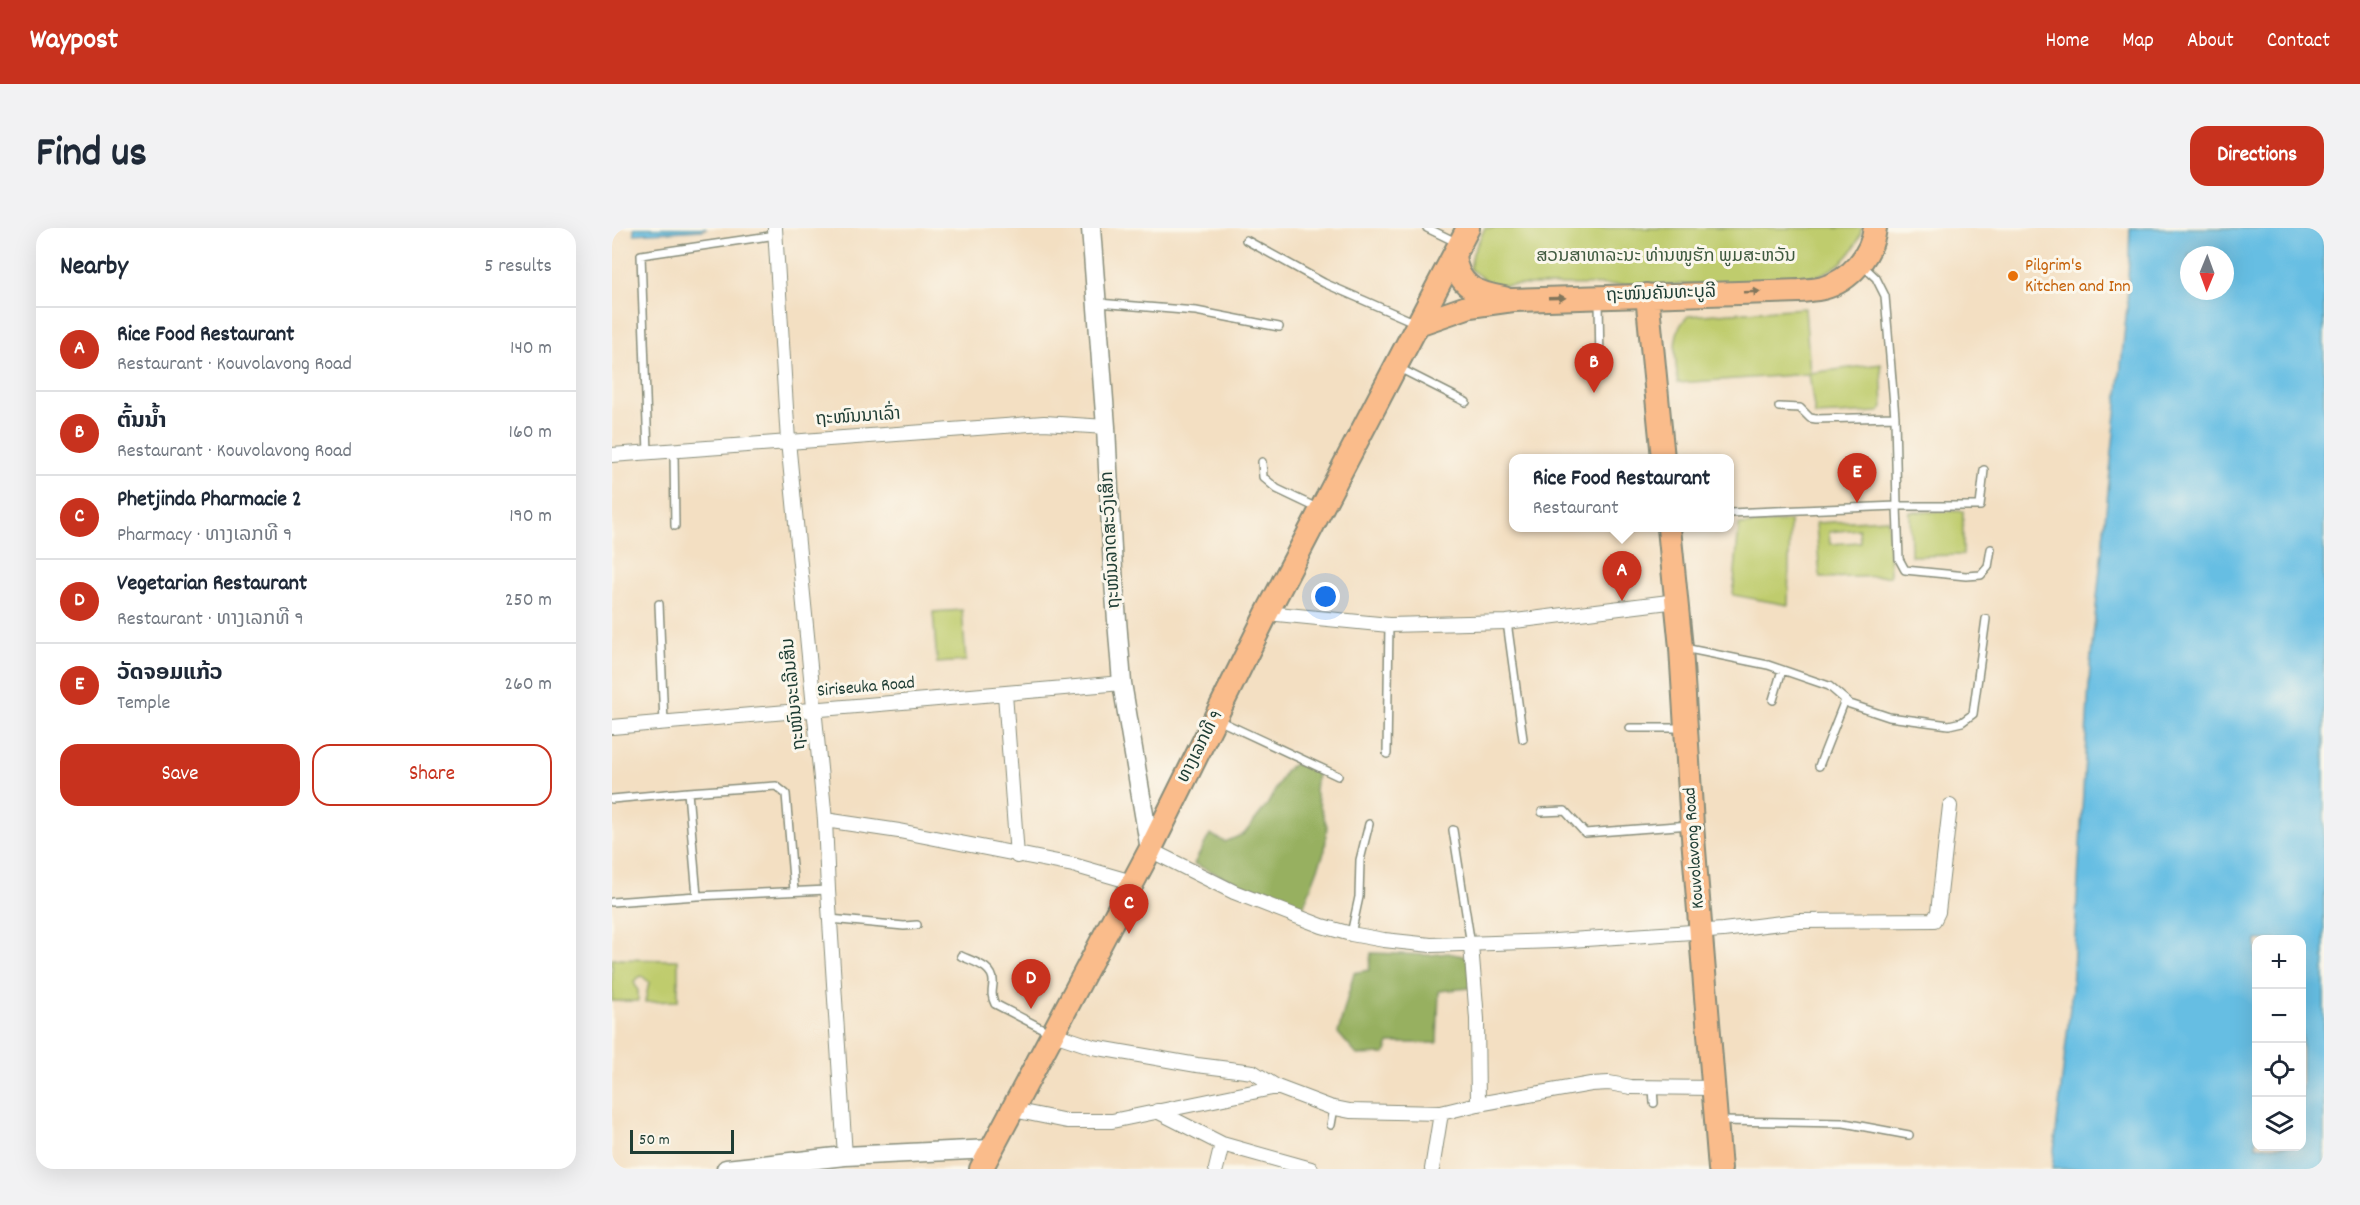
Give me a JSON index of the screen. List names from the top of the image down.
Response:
{
  "streets": {
    "main road": ["ຖະໜົນຄັນທະບູລີ", "ທາງເລກທີ 9", "Kouvolavong Road"],
    "street": [
      "ຖະໜົນນາເລົ່າ",
      "ຖະໜົນລາດສະວົງເສິກ",
      "Siriseuka Road",
      "ຖະໜົນຈະເລີນສິນ"
    ]
  },
  "crossings": [
    ["ຖະໜົນຄັນທະບູລີ", "ທາງເລກທີ 9"],
    ["ຖະໜົນນາເລົ່າ", "ຖະໜົນລາດສະວົງເສິກ"],
    ["ຖະໜົນນາເລົ່າ", "ຖະໜົນຈະເລີນສິນ"],
    ["ຖະໜົນລາດສະວົງເສິກ", "Siriseuka Road"],
    ["ຖະໜົນລາດສະວົງເສິກ", "ທາງເລກທີ 9"],
    ["Siriseuka Road", "ຖະໜົນຈະເລີນສິນ"]
  ],
  "one_way": ["ຖະໜົນຄັນທະບູລີ"],
  "parks": ["ສວນສາທາລະນະ ທ່ານໜູຮັກ ພູມສະຫວັນ"],
  "places": ["Pilgrim's Kitchen and Inn"],
  "scale_bar": "50 m",
  "north": "bottom",
  "page": {
    "header": "Waypost",
    "nav": [
      "Home",
      "Map",
      "About",
      "Contact"
    ],
    "title": "Find us",
    "buttons": [
      "Directions",
      ["Save", "Share"]
    ],
    "heading": ["Nearby", "5 results"],
    "list": [
      {
        "mark": "A",
        "name": "Rice Food Restaurant",
        "note": "Restaurant · Kouvolavong Road",
        "value": "140 m"
      },
      {
        "mark": "B",
        "name": "ຕົ້ນນໍ້າ",
        "note": "Restaurant · Kouvolavong Road",
        "value": "160 m"
      },
      {
        "mark": "C",
        "name": "Phetjinda Pharmacie 2",
        "note": "Pharmacy · ທາງເລກທີ 9",
        "value": "190 m"
      },
      {
        "mark": "D",
        "name": "Vegetarian Restaurant",
        "note": "Restaurant · ທາງເລກທີ 9",
        "value": "250 m"
      },
      {
        "mark": "E",
        "name": "ວັດຈອມແກ້ວ",
        "note": "Temple",
        "value": "260 m"
      }
    ],
    "pins": [
      "B",
      "E",
      "A",
      "C",
      "D"
    ],
    "popup": ["Rice Food Restaurant", "Restaurant"],
    "map_buttons": ["+", "−"],
    "scale": "50 m"
  }
}
